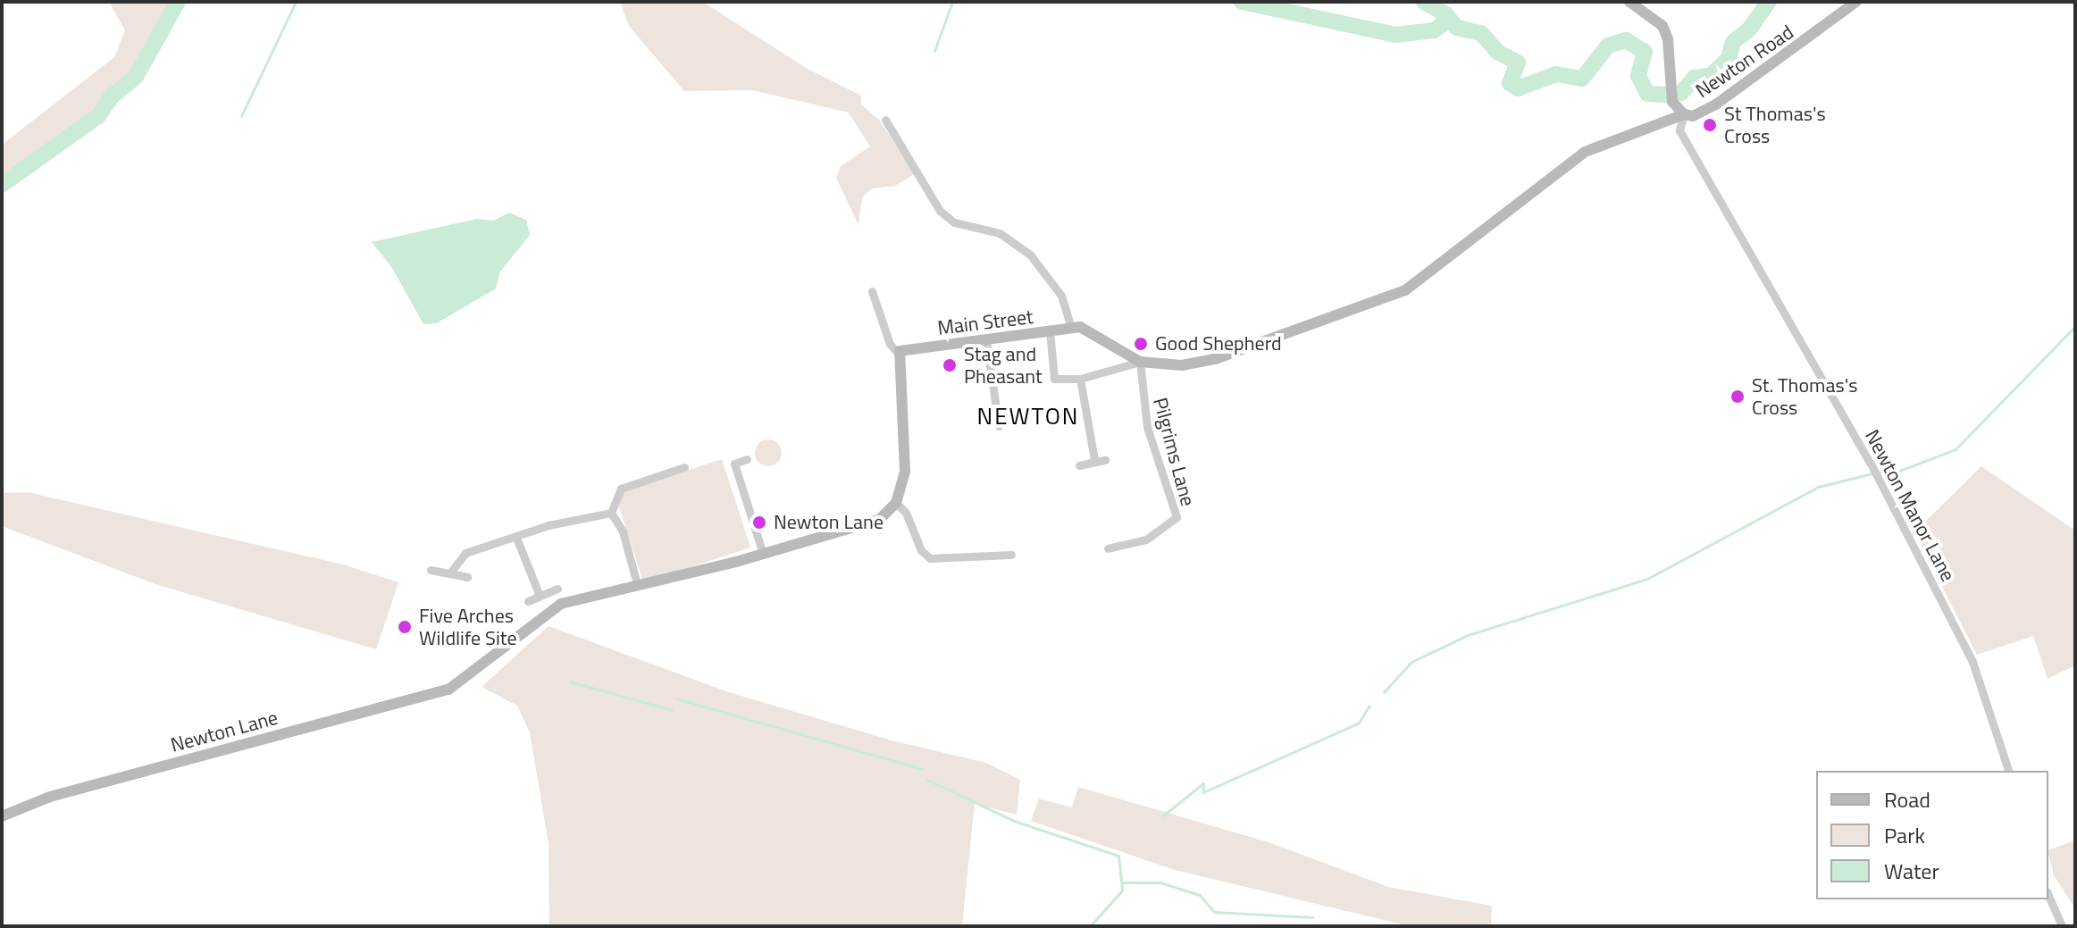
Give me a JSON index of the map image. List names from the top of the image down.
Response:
{
  "streets": {
    "street": [
      "Newton Road",
      "Main Street",
      "Pilgrims Lane",
      "Newton Manor Lane",
      "Newton Lane"
    ]
  },
  "crossings": [
    ["Newton Road", "Pilgrims Lane"],
    ["Newton Road", "Newton Manor Lane"]
  ],
  "districts": ["NEWTON"],
  "places": [
    "St Thomas's Cross",
    "Good Shepherd",
    "Stag and Pheasant",
    "St. Thomas's Cross",
    "Newton Lane",
    "Five Arches Wildlife Site"
  ],
  "legend": ["Road", "Park", "Water"]
}
